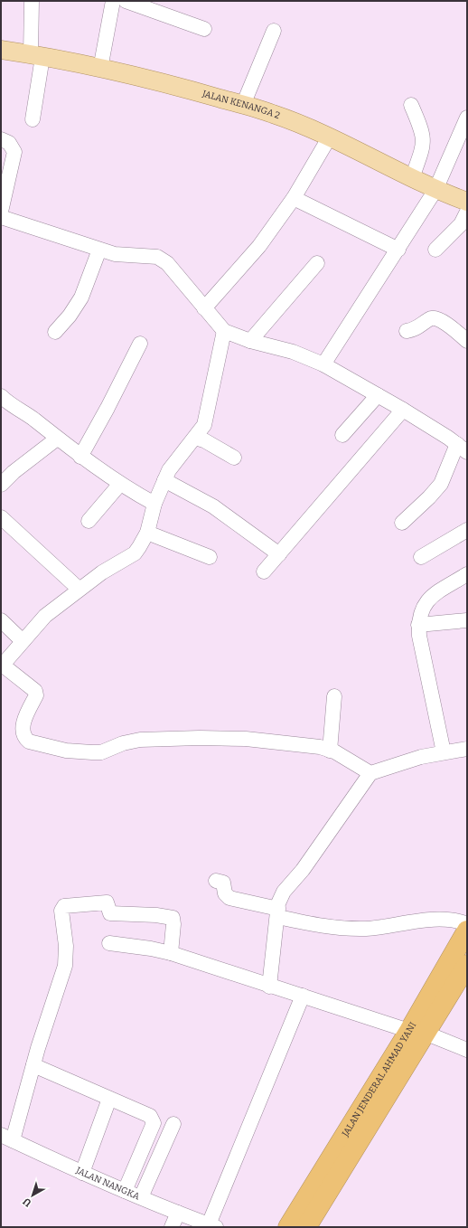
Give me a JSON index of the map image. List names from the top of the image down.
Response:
{
  "streets": {
    "highway": ["JALAN JENDERAL AHMAD YANI"],
    "main road": ["JALAN KENANGA 2"],
    "street": ["JALAN NANGKA"]
  },
  "north": "bottom left"
}
